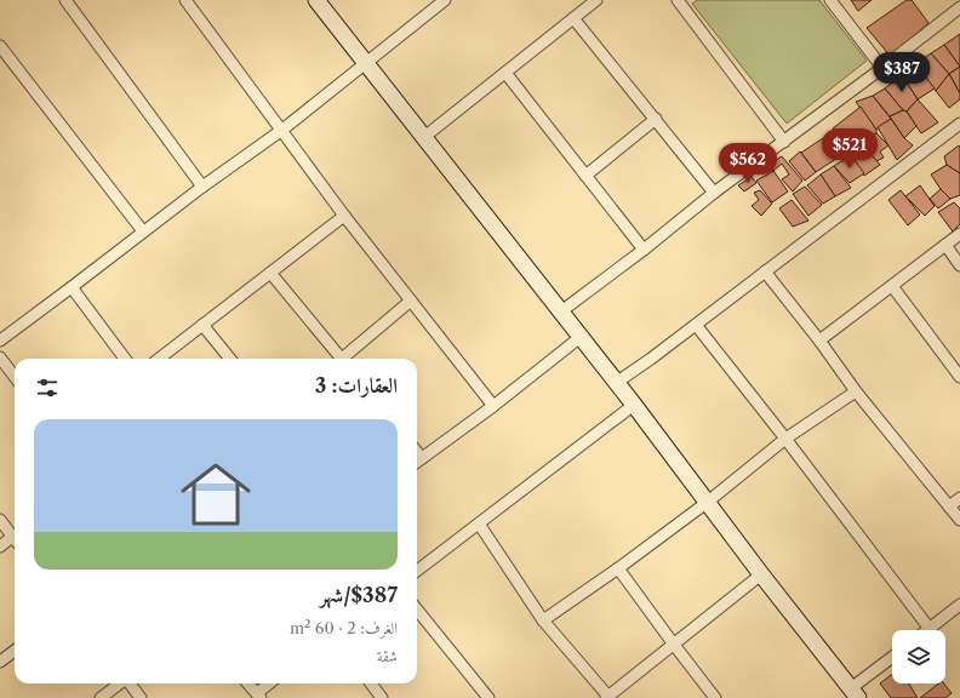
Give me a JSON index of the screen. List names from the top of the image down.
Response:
{
  "page": {
    "price": ["$387", "$521", "$562"],
    "heading": "العقارات: 3",
    "list": [
      {
        "name": "$387/شهر",
        "note": "الغرف: 2 · 60 m² · شقة"
      }
    ]
  }
}
